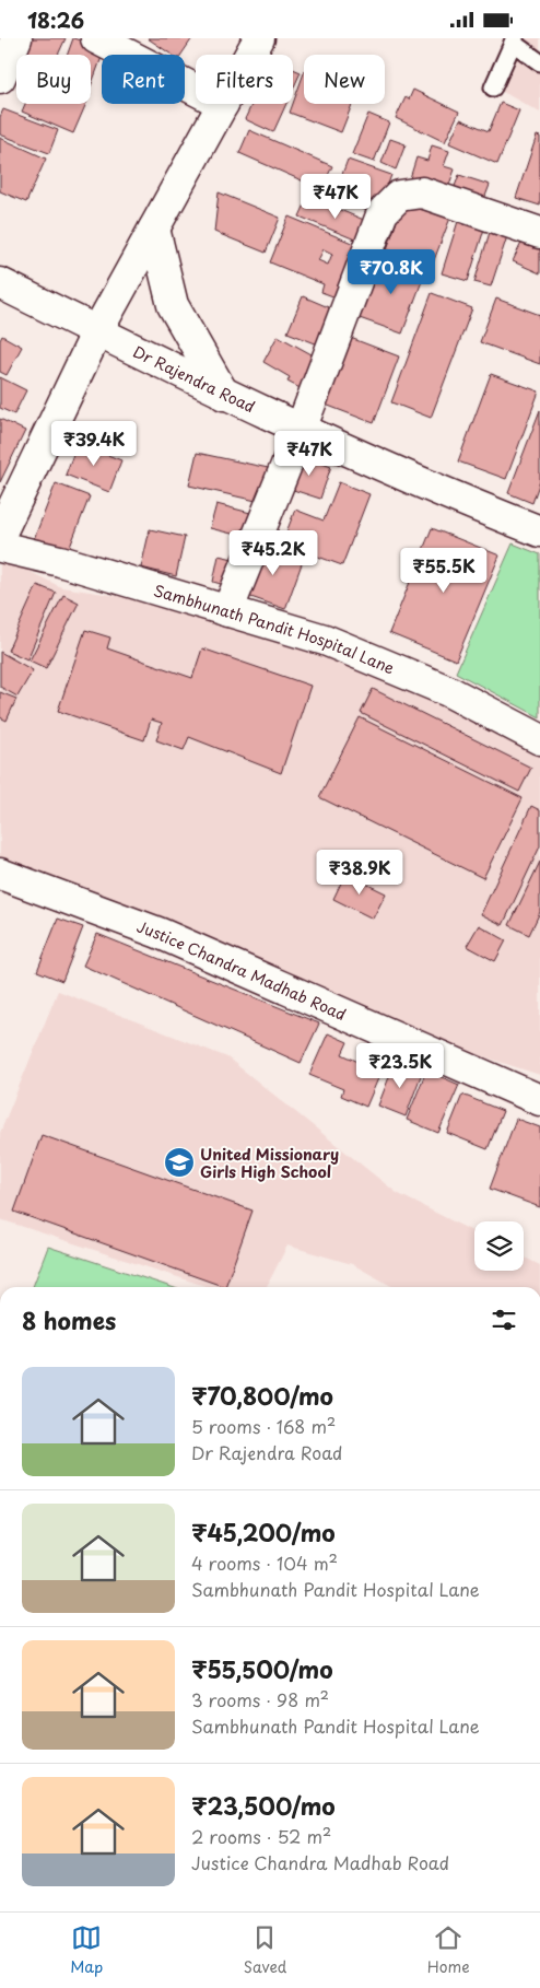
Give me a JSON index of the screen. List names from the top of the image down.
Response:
{
  "streets": {
    "street": ["Dr Rajendra Road", "Sambhunath Pandit Hospital Lane", "Justice Chandra Madhab Road"]
  },
  "places": {
    "school or university": ["United Missionary Girls High School"]
  },
  "page": {
    "status": "18:26",
    "chip": [
      "Buy",
      "Rent",
      "Filters",
      "New"
    ],
    "price": [
      "₹47K",
      "₹70.8K",
      "₹39.4K",
      "₹47K",
      "₹45.2K",
      "₹55.5K",
      "₹38.9K",
      "₹23.5K"
    ],
    "heading": "8 homes",
    "list": [
      {
        "name": "₹70,800/mo",
        "note": "5 rooms · 168 m² · Dr Rajendra Road"
      },
      {
        "name": "₹45,200/mo",
        "note": "4 rooms · 104 m² · Sambhunath Pandit Hospital Lane"
      },
      {
        "name": "₹55,500/mo",
        "note": "3 rooms · 98 m² · Sambhunath Pandit Hospital Lane"
      },
      {
        "name": "₹23,500/mo",
        "note": "2 rooms · 52 m² · Justice Chandra Madhab Road"
      }
    ],
    "tabs": ["Map", "Saved", "Home"]
  }
}
